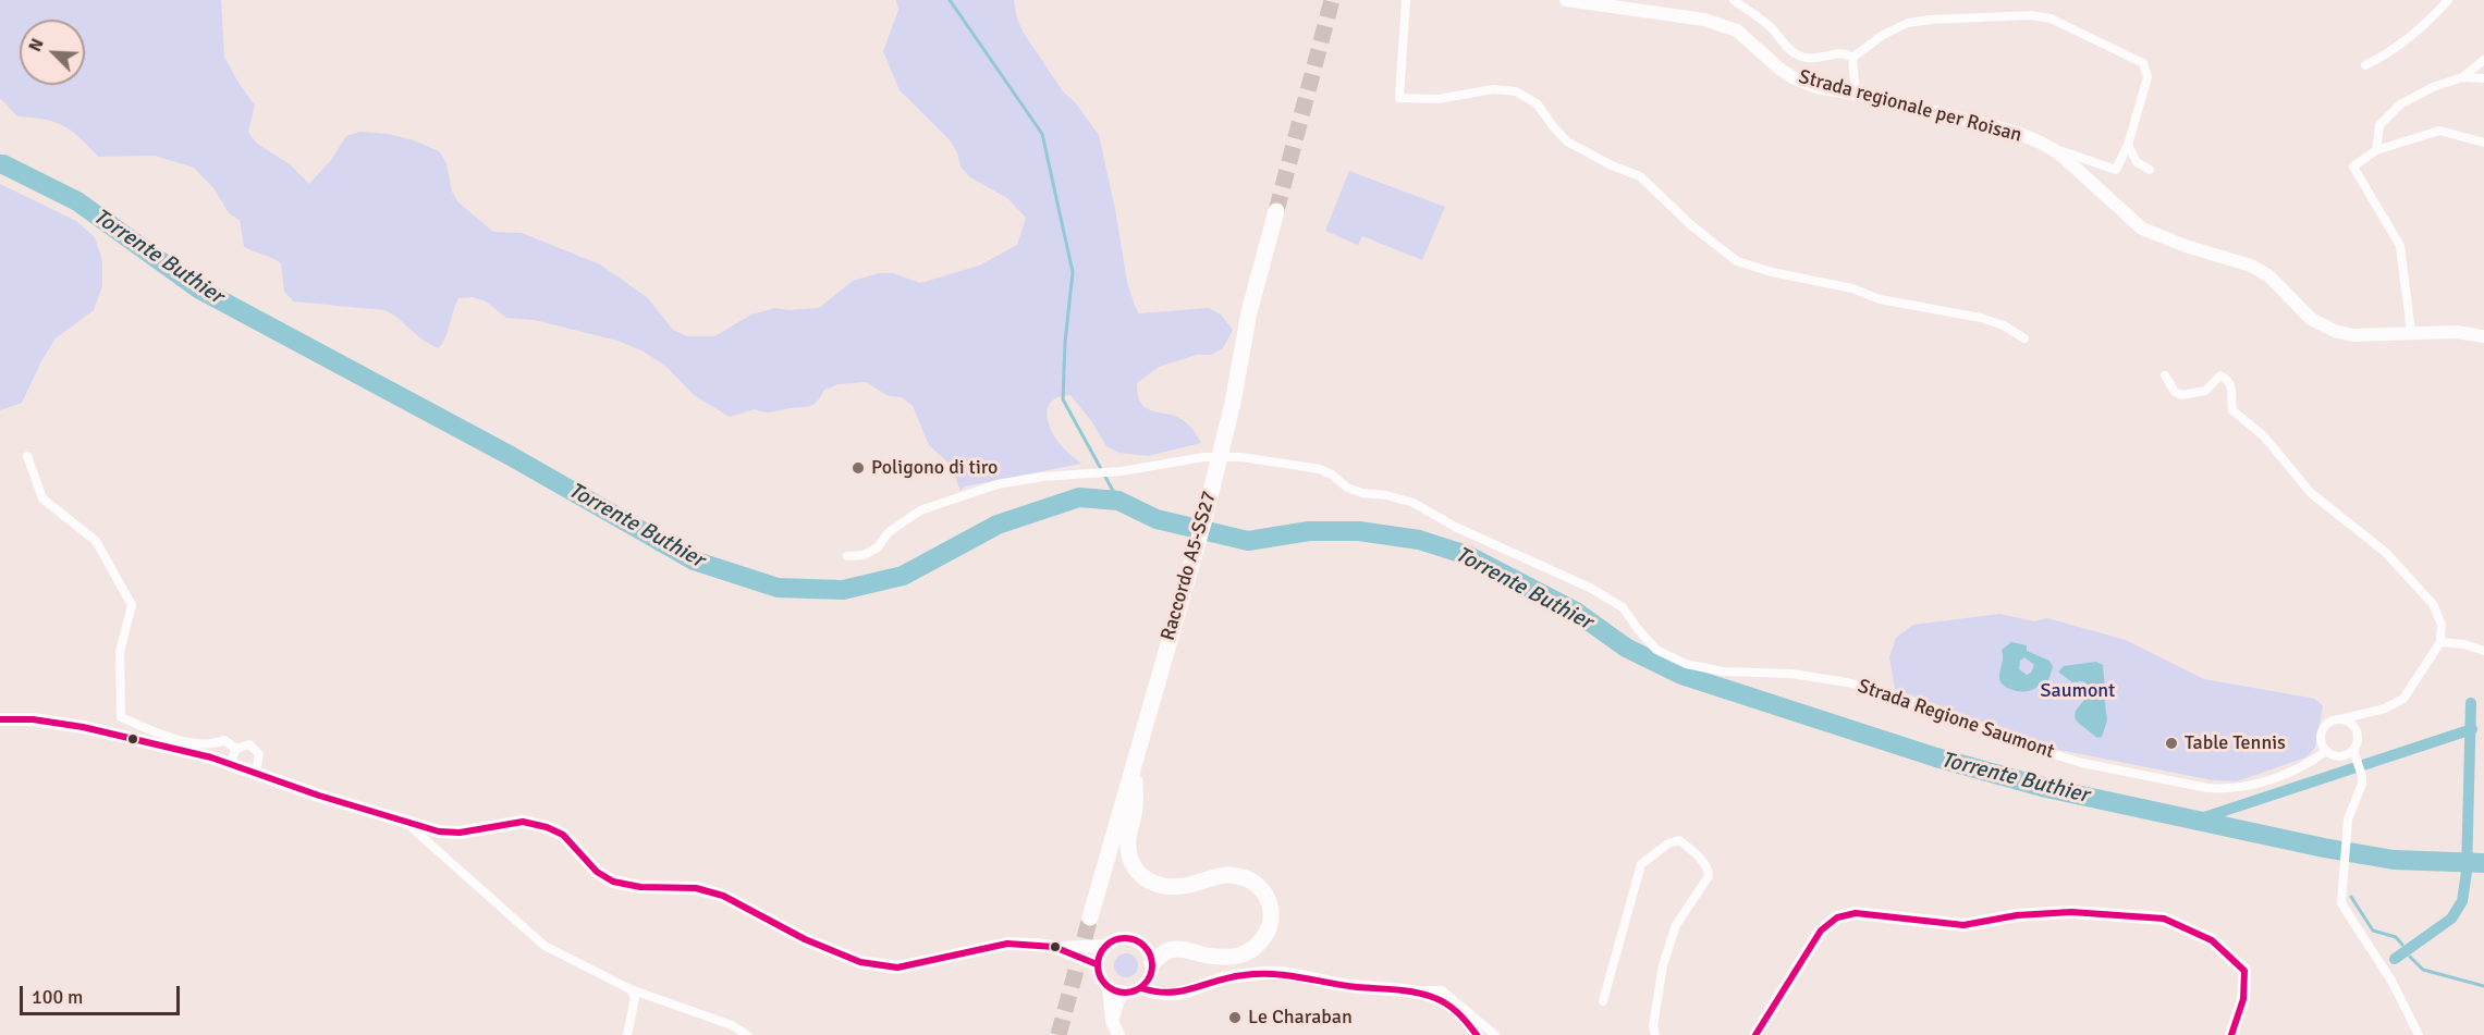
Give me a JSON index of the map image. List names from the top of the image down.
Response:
{
  "streets": {
    "highway": ["Raccordo A5-SS27"],
    "main road": ["Strada regionale per Roisan"],
    "street": ["Strada Regione Saumont"]
  },
  "water": ["Torrente Buthier"],
  "parks": ["Saumont"],
  "places": ["Poligono di tiro", "Table Tennis", "Le Charaban"],
  "scale_bar": "100 m",
  "north": "top left"
}
